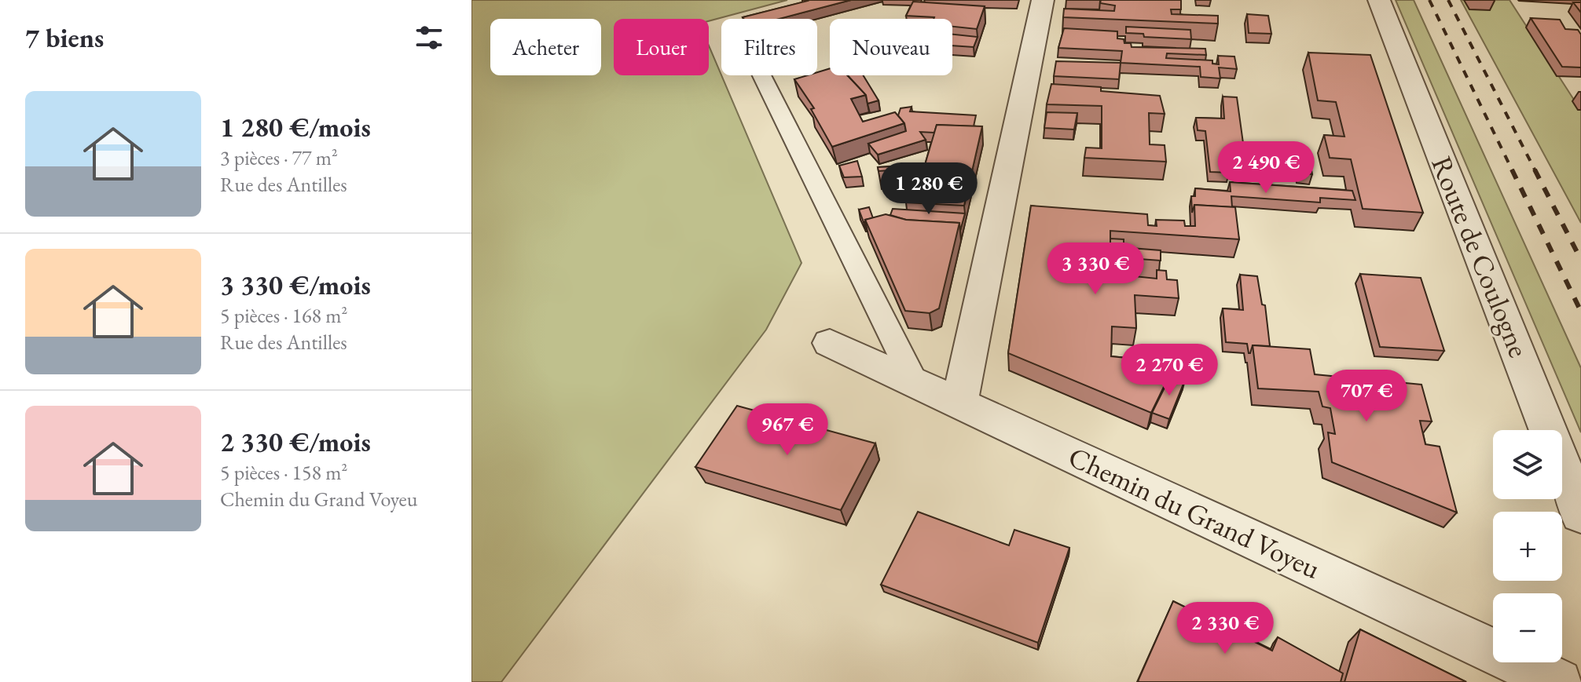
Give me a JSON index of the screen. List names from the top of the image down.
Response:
{
  "streets": {
    "street": ["Route de Coulogne", "Chemin du Grand Voyeu"]
  },
  "page": {
    "heading": "7 biens",
    "chip": [
      "Acheter",
      "Louer",
      "Filtres",
      "Nouveau"
    ],
    "list": [
      {
        "name": "1 280 €/mois",
        "note": "3 pièces · 77 m² · Rue des Antilles"
      },
      {
        "name": "3 330 €/mois",
        "note": "5 pièces · 168 m² · Rue des Antilles"
      },
      {
        "name": "2 330 €/mois",
        "note": "5 pièces · 158 m² · Chemin du Grand Voyeu"
      }
    ],
    "price": [
      "2 490 €",
      "1 280 €",
      "3 330 €",
      "2 270 €",
      "707 €",
      "967 €",
      "2 330 €"
    ],
    "map_buttons": ["+", "−"]
  }
}
